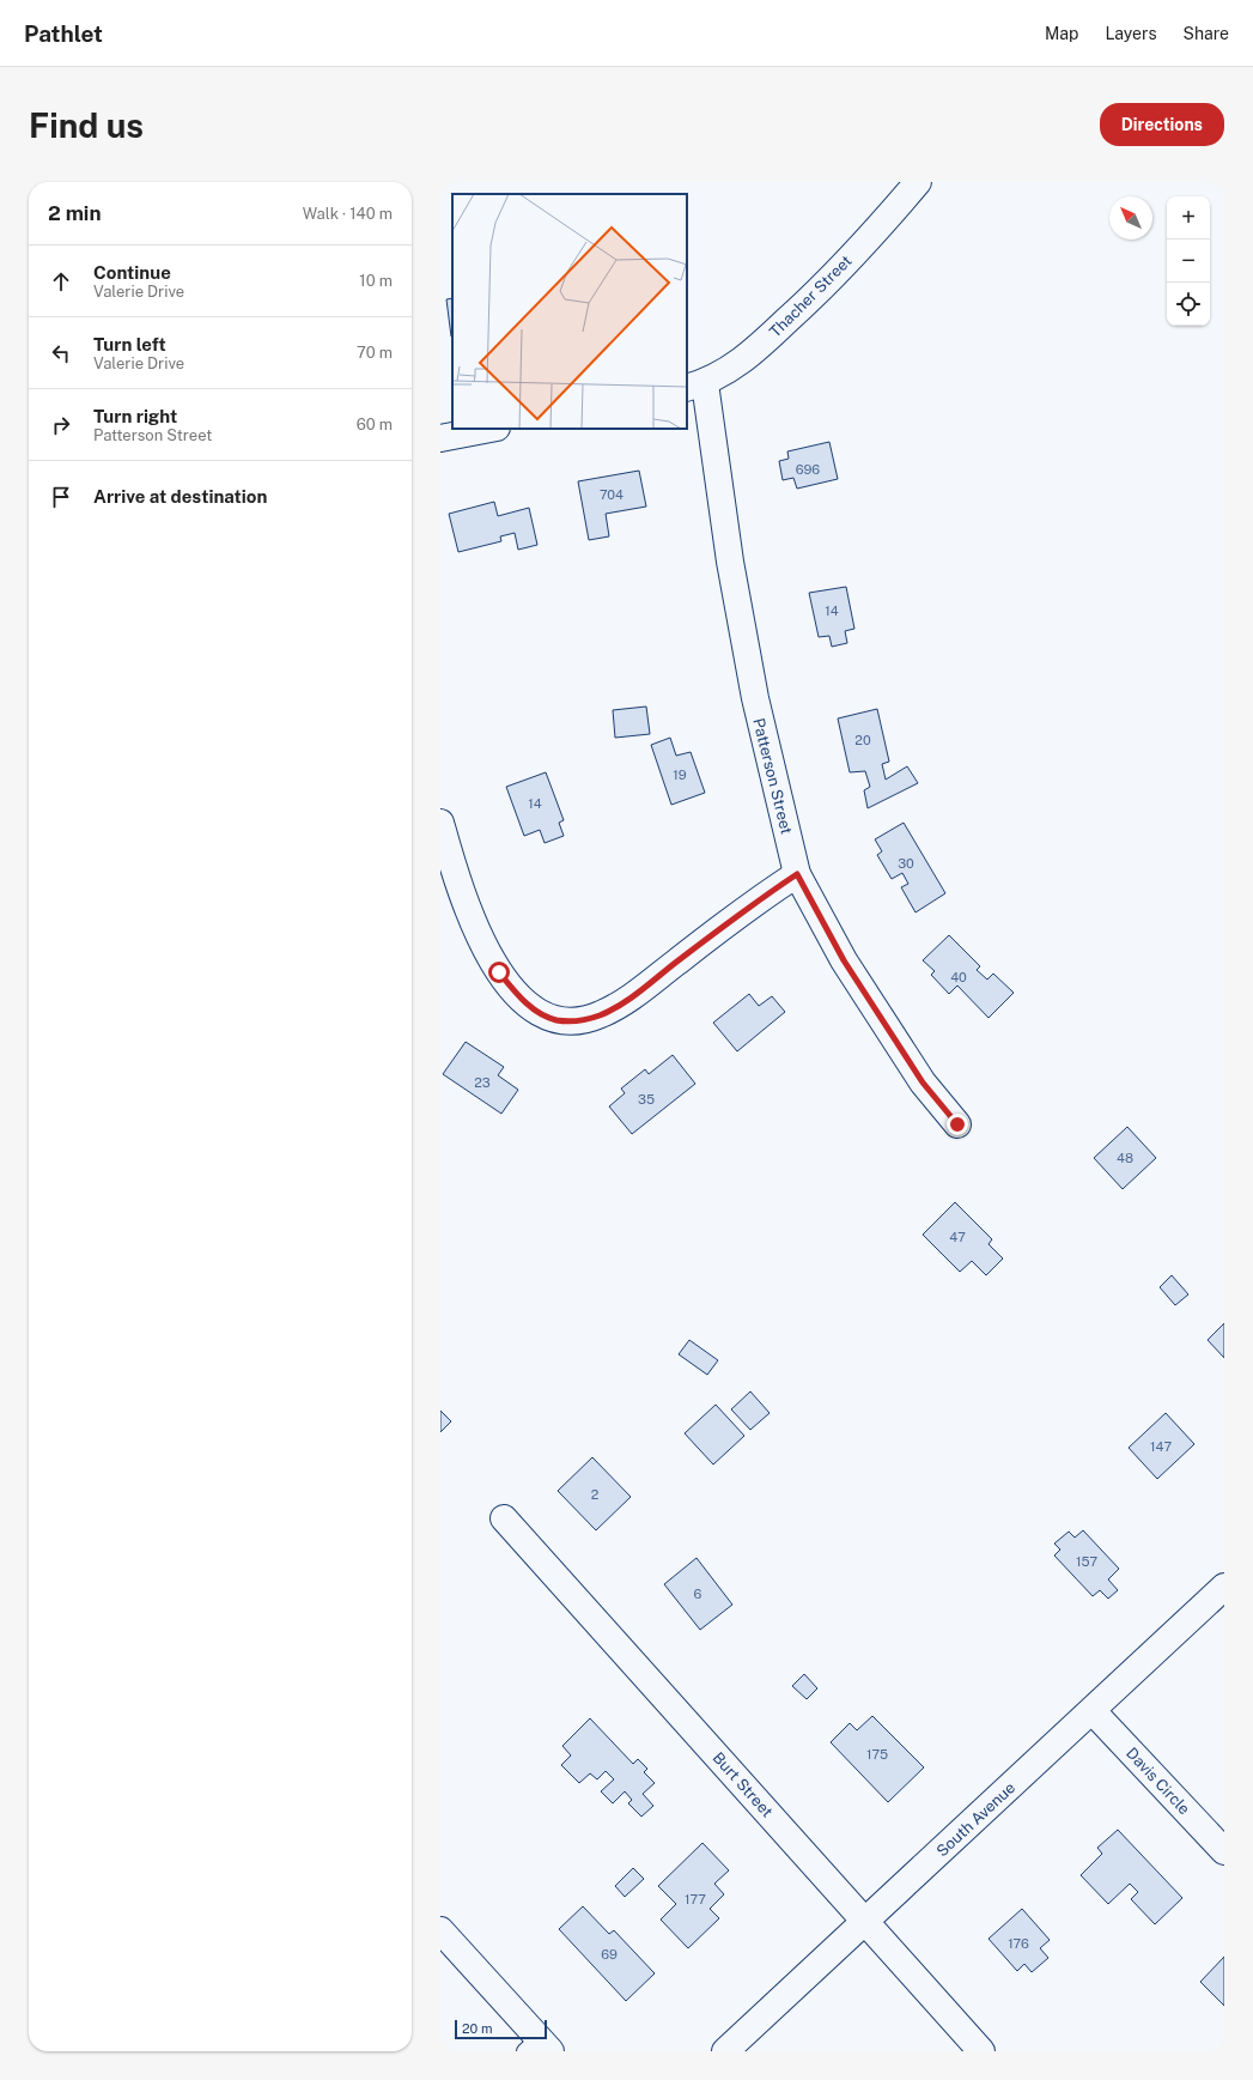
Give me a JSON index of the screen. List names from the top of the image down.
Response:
{
  "streets": {
    "main road": [
      "Thacher Street",
      "Patterson Street",
      "Davis Circle",
      "Burt Street",
      "South Avenue"
    ]
  },
  "crossings": [
    ["Thacher Street", "Patterson Street"],
    ["Davis Circle", "South Avenue"],
    ["Burt Street", "South Avenue"]
  ],
  "house_numbers": [
    "696",
    "704",
    "14",
    "20",
    "19",
    "14",
    "30",
    "40",
    "23",
    "35",
    "48",
    "47",
    "147",
    "2",
    "157",
    "6",
    "175",
    "177",
    "176",
    "69"
  ],
  "scale_bar": "20 m",
  "north": "top left",
  "page": {
    "header": "Pathlet",
    "nav": ["Map", "Layers", "Share"],
    "buttons": "Directions",
    "title": "Find us",
    "heading": ["2 min", "Walk · 140 m"],
    "map_buttons": ["+", "−"],
    "list": [
      ["Continue", "Valerie Drive", "10 m"],
      ["Turn left", "Valerie Drive", "70 m"],
      ["Turn right", "Patterson Street", "60 m"],
      "Arrive at destination"
    ],
    "scale": "20 m"
  }
}
